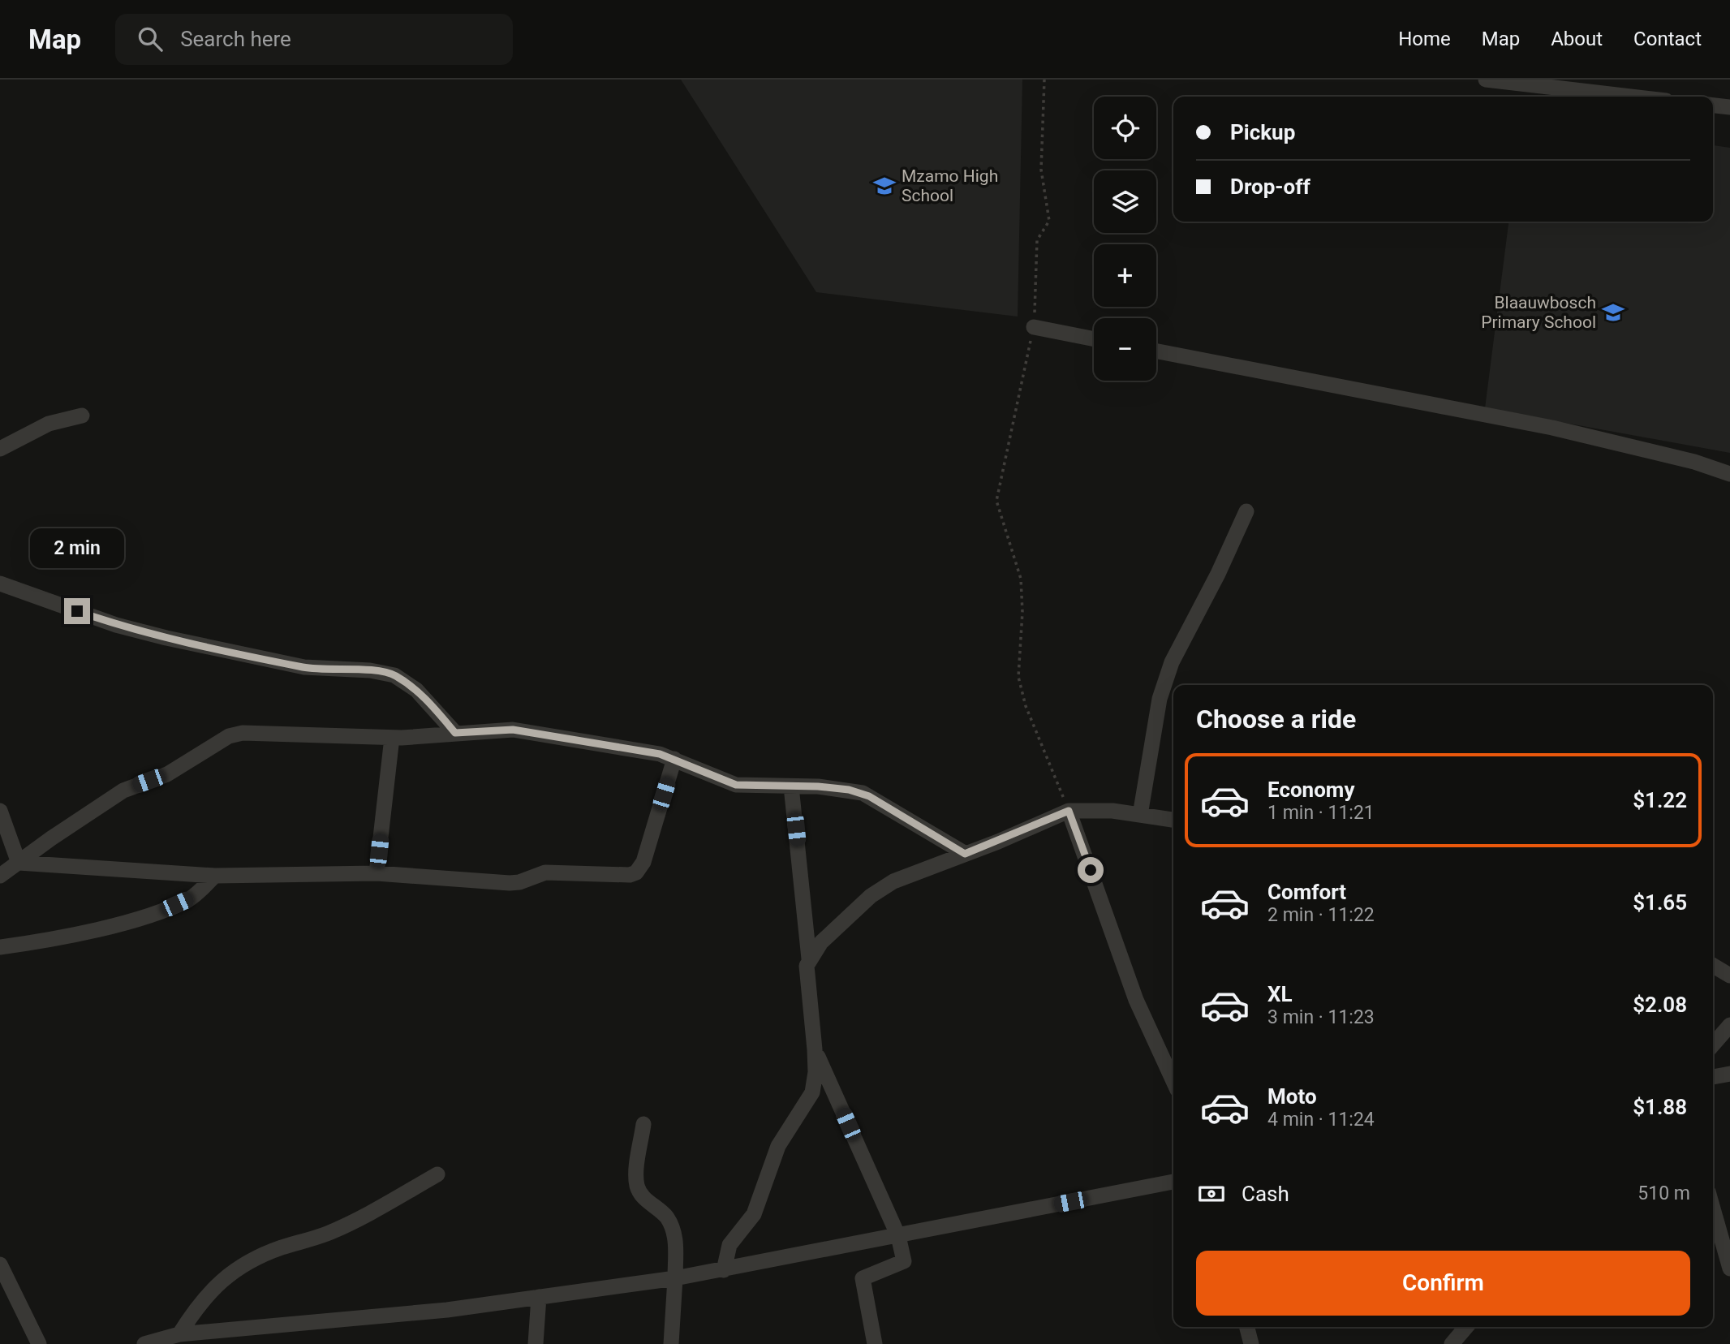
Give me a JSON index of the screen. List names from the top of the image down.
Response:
{
  "places": {
    "school or university": ["Mzamo High School", "Blaauwbosch Primary School"]
  },
  "page": {
    "header": "Map",
    "search": "Search here",
    "nav": [
      "Home",
      "Map",
      "About",
      "Contact"
    ],
    "map_buttons": ["+", "−"],
    "banner": ["Pickup", "Drop-off"],
    "bubble": "2 min",
    "heading": "Choose a ride",
    "list": [
      {
        "name": "Economy",
        "note": "1 min · 11:21",
        "value": "$1.22"
      },
      {
        "name": "Comfort",
        "note": "2 min · 11:22",
        "value": "$1.65"
      },
      {
        "name": "XL",
        "note": "3 min · 11:23",
        "value": "$2.08"
      },
      {
        "name": "Moto",
        "note": "4 min · 11:24",
        "value": "$1.88"
      }
    ],
    "pay": ["Cash", "510 m"],
    "buttons": "Confirm"
  }
}
